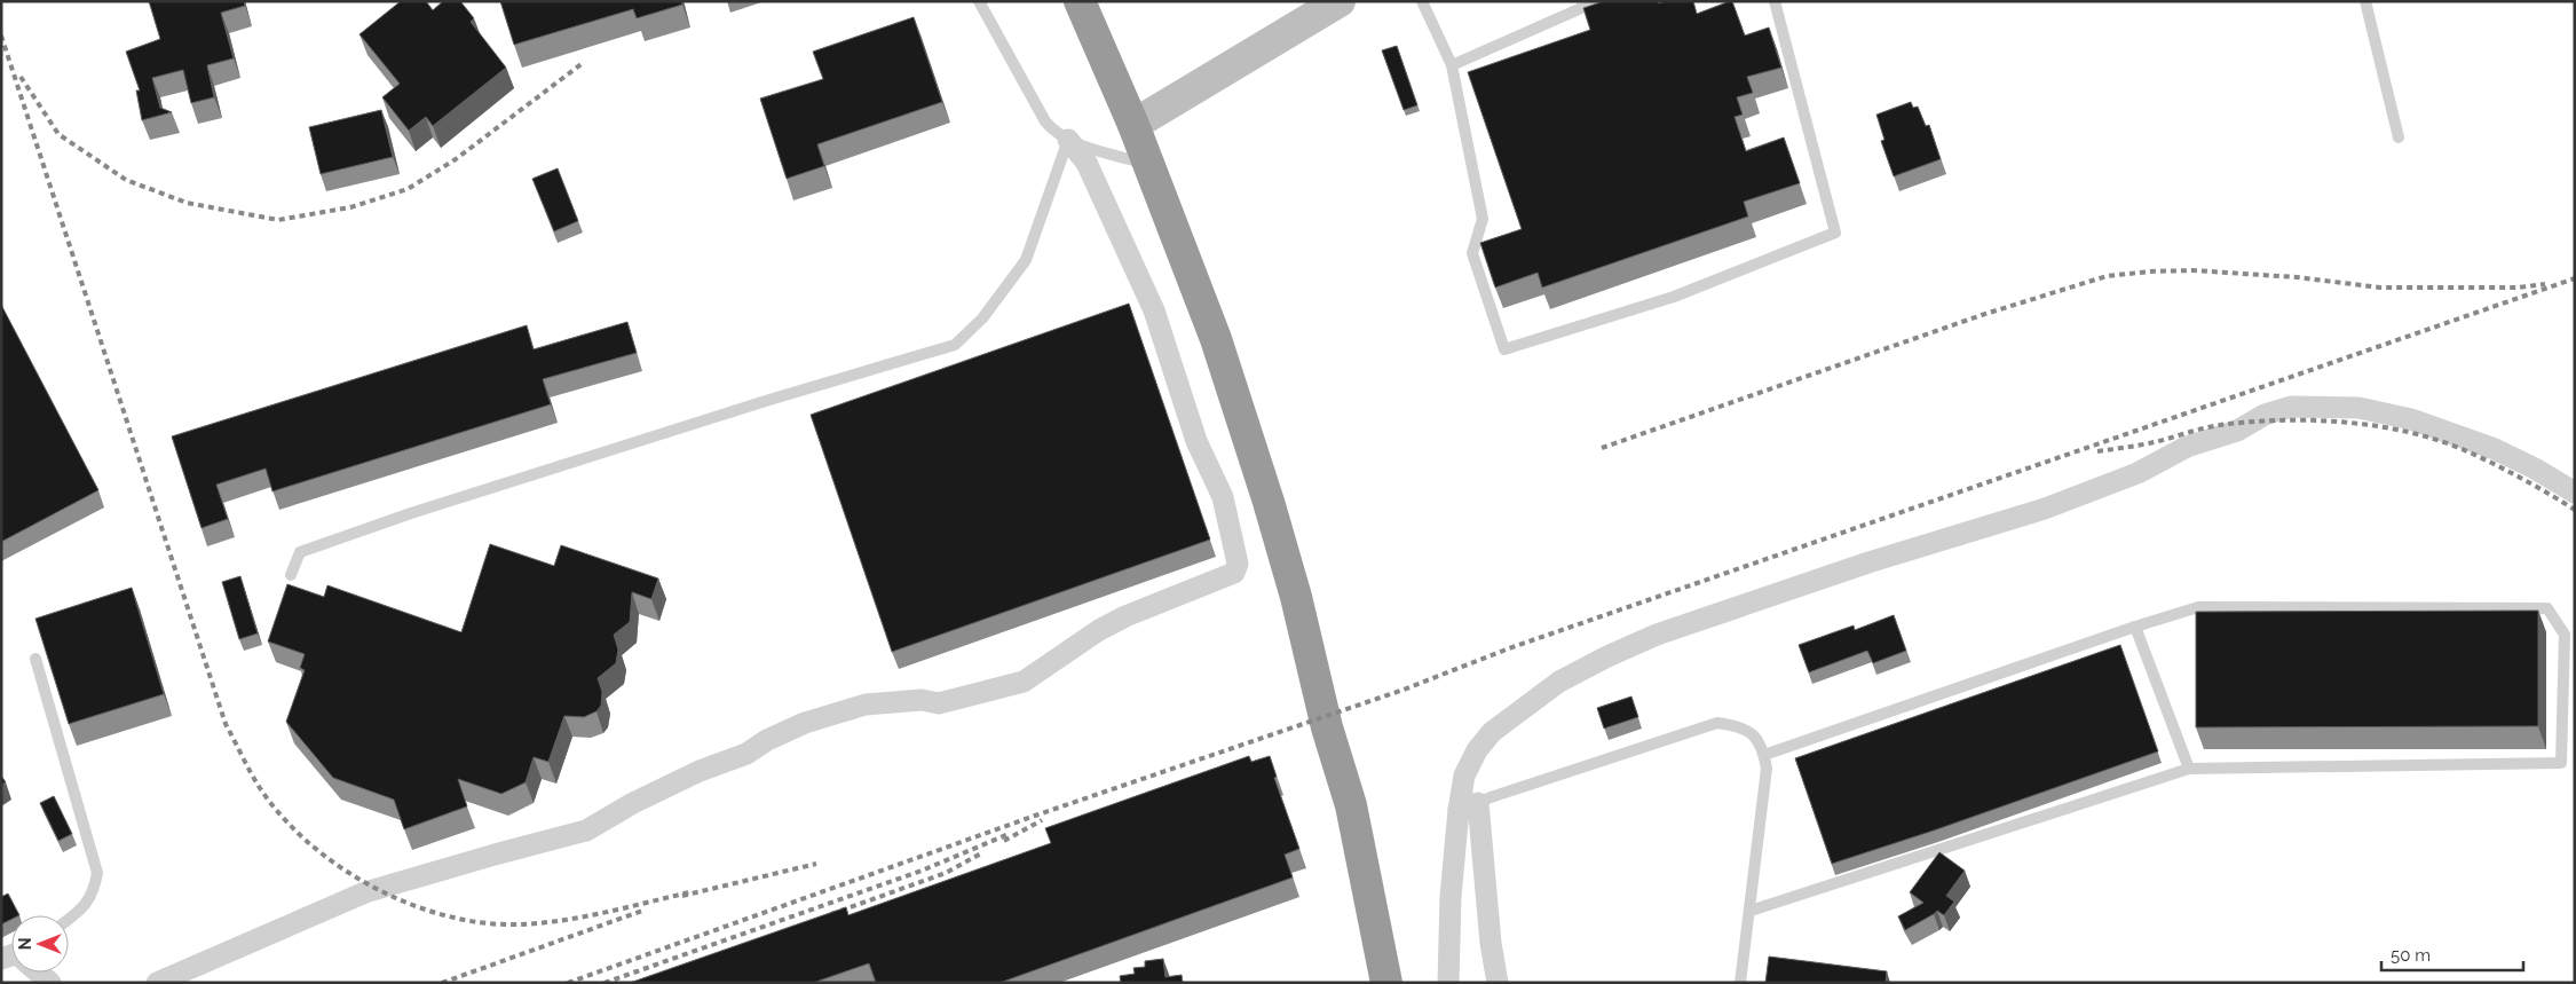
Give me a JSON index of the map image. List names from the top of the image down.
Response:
{
  "scale_bar": "50 m",
  "north": "left"
}
